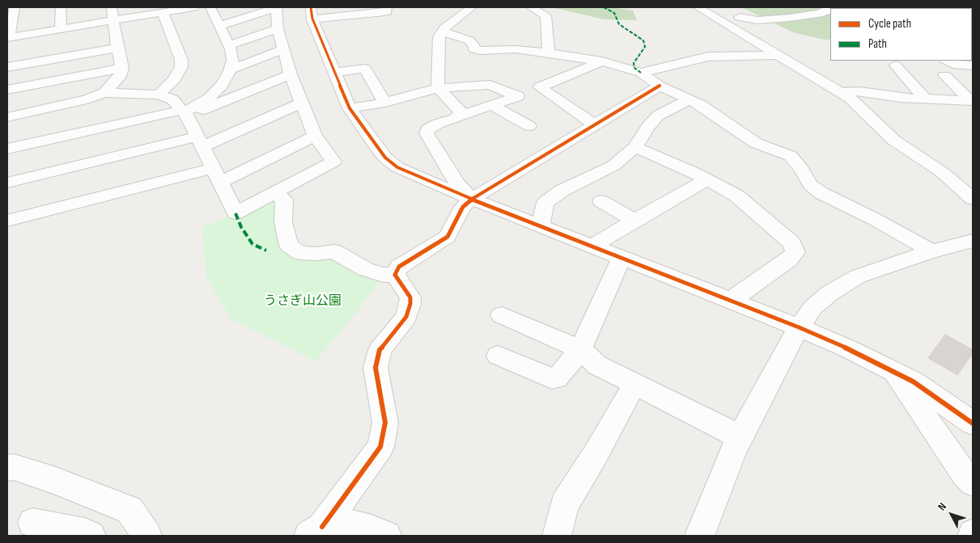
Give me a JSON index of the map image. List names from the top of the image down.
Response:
{
  "parks": ["うさぎ山公園"],
  "legend": ["Cycle path", "Path"],
  "north": "top left"
}
